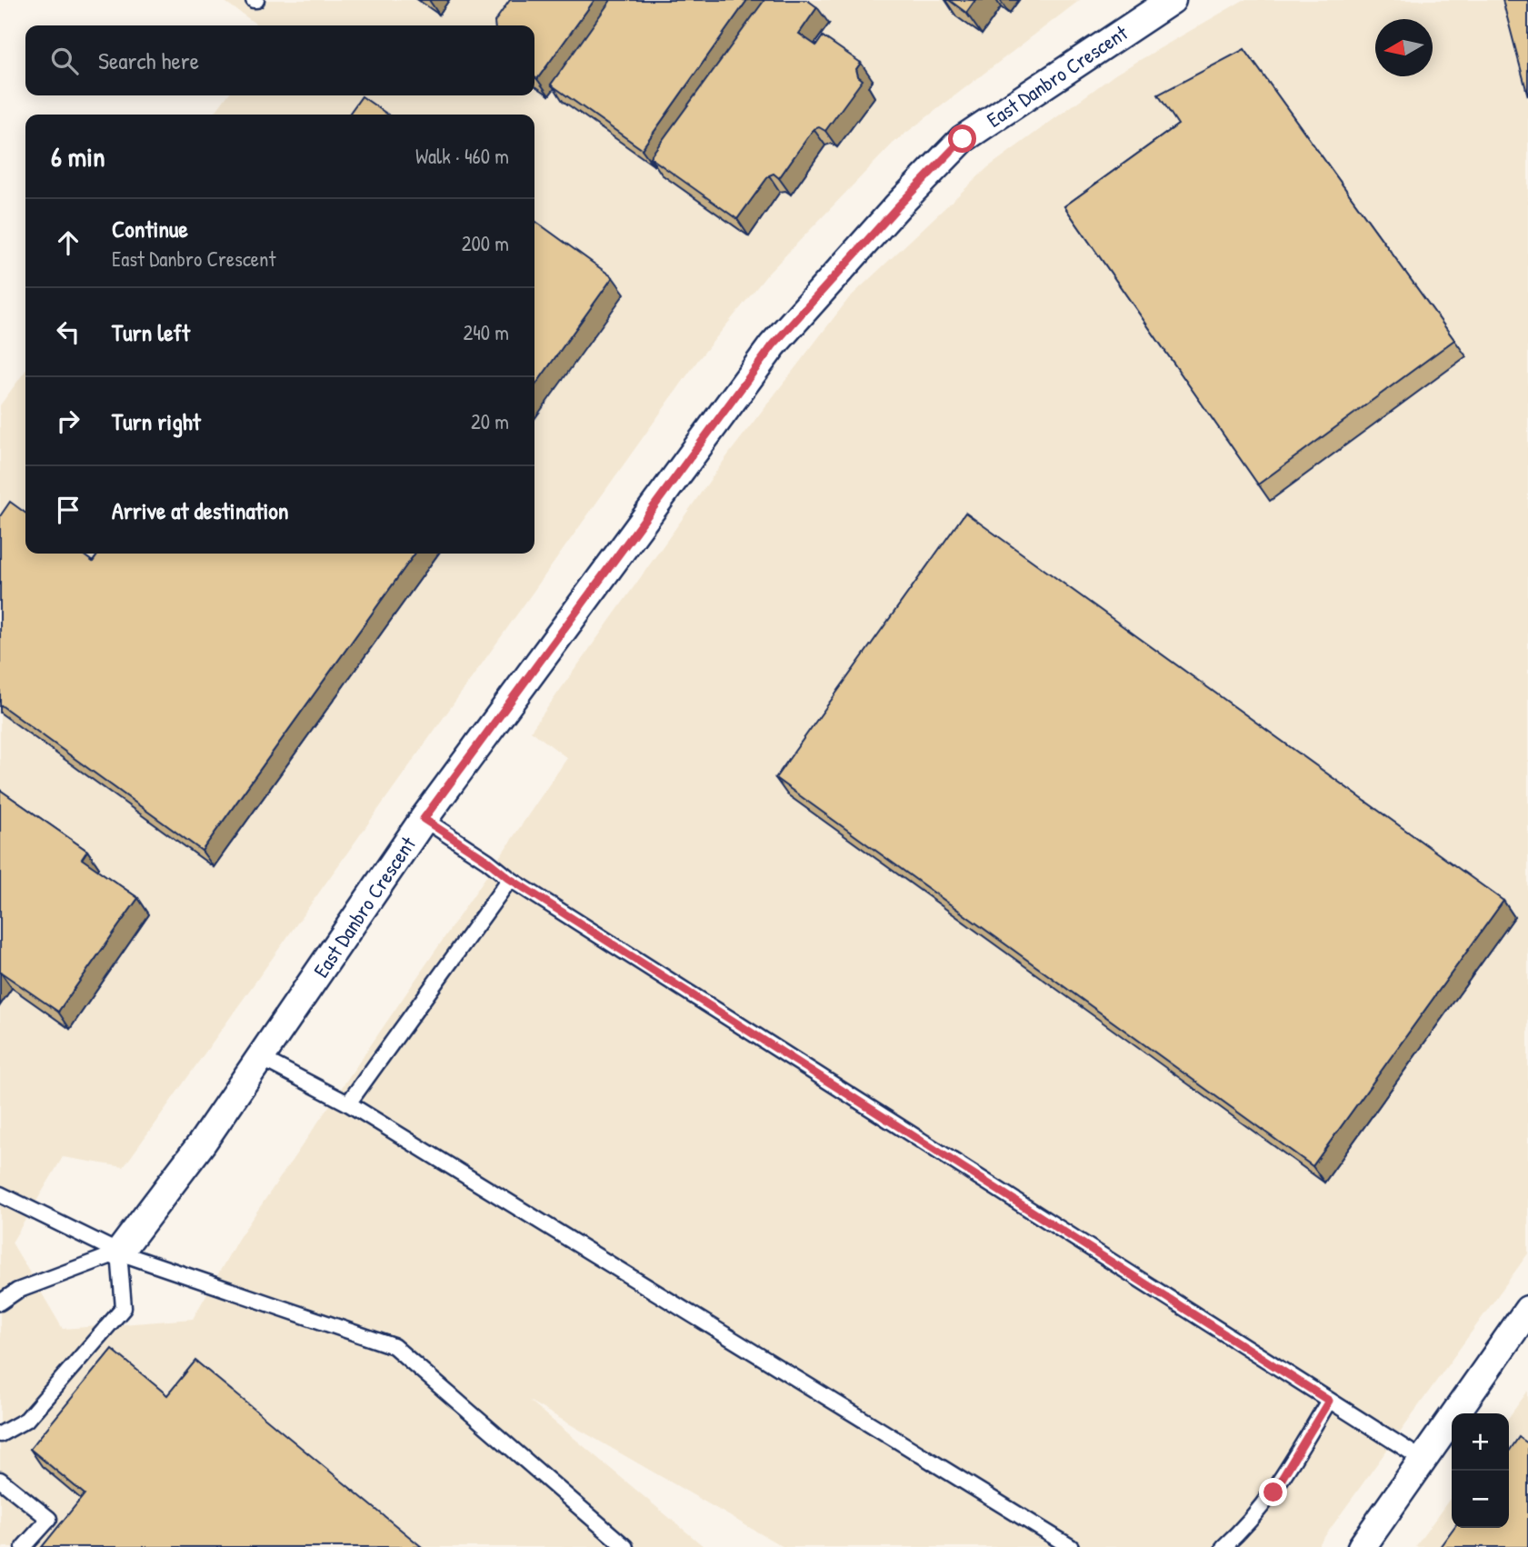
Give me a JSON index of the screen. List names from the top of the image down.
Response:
{
  "streets": {
    "street": ["East Danbro Crescent"]
  },
  "north": "left",
  "page": {
    "search": "Search here",
    "heading": ["6 min", "Walk · 460 m"],
    "list": [
      ["Continue", "East Danbro Crescent", "200 m"],
      ["Turn left", "240 m"],
      ["Turn right", "20 m"],
      "Arrive at destination"
    ],
    "map_buttons": ["+", "−"]
  }
}
